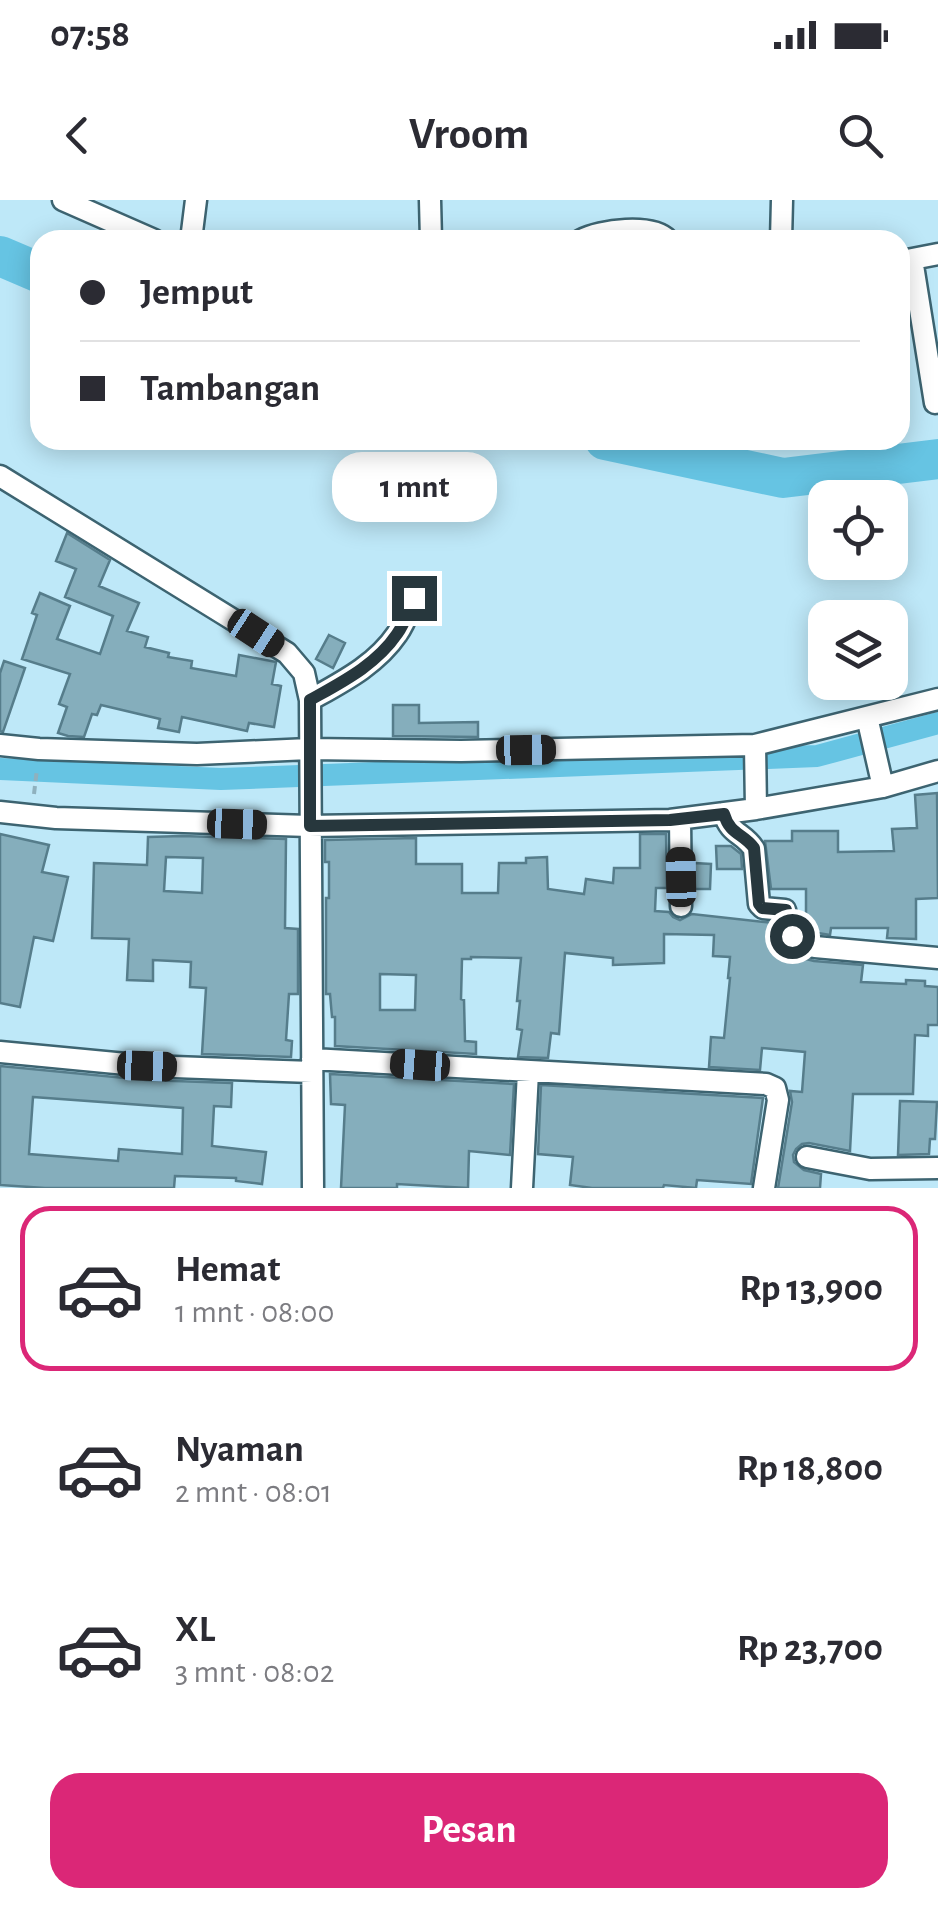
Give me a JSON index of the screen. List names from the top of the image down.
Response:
{
  "page": {
    "status": "07:58",
    "header": "Vroom",
    "banner": ["Jemput", "Tambangan"],
    "bubble": "1 mnt",
    "list": [
      {
        "name": "Hemat",
        "note": "1 mnt · 08:00",
        "value": "Rp 13,900"
      },
      {
        "name": "Nyaman",
        "note": "2 mnt · 08:01",
        "value": "Rp 18,800"
      },
      {
        "name": "XL",
        "note": "3 mnt · 08:02",
        "value": "Rp 23,700"
      }
    ],
    "buttons": "Pesan"
  }
}
